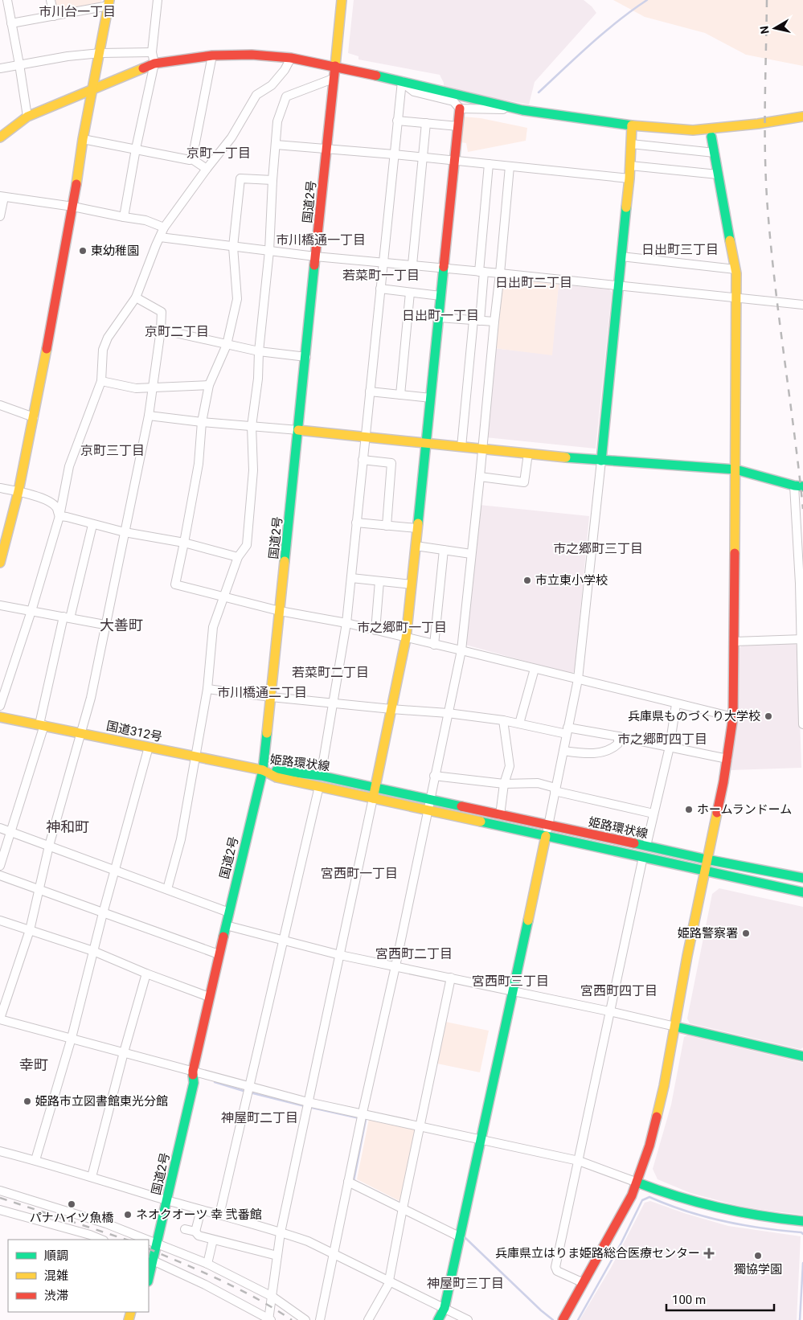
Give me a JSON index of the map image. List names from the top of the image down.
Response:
{
  "streets": {
    "main road": ["国道2号", "国道312号", "姫路環状線"]
  },
  "crossings": [
    ["国道2号", "国道312号"],
    ["国道2号", "姫路環状線"],
    ["国道312号", "姫路環状線"]
  ],
  "districts": [
    "市川台一丁目",
    "京町一丁目",
    "市川橋通一丁目",
    "日出町三丁目",
    "若菜町一丁目",
    "日出町二丁目",
    "日出町一丁目",
    "京町二丁目",
    "京町三丁目",
    "市之郷町三丁目",
    "大善町",
    "市之郷町一丁目",
    "若菜町二丁目",
    "市川橋通二丁目",
    "市之郷町四丁目",
    "神和町",
    "宮西町一丁目",
    "宮西町二丁目",
    "宮西町三丁目",
    "宮西町四丁目",
    "幸町",
    "神屋町二丁目",
    "神屋町三丁目"
  ],
  "places": {
    "other": [
      "東幼稚園",
      "市立東小学校",
      "兵庫県ものづくり大学校",
      "ホームランドーム",
      "姫路警察署",
      "姫路市立図書館東光分館",
      "パナハイツ魚橋",
      "ネオクオーツ 幸 弐番館",
      "獨協学園"
    ],
    "health": ["兵庫県立はりま姫路総合医療センター"]
  },
  "legend": ["順調", "混雑", "渋滞"],
  "scale_bar": "100 m",
  "north": "left"
}
